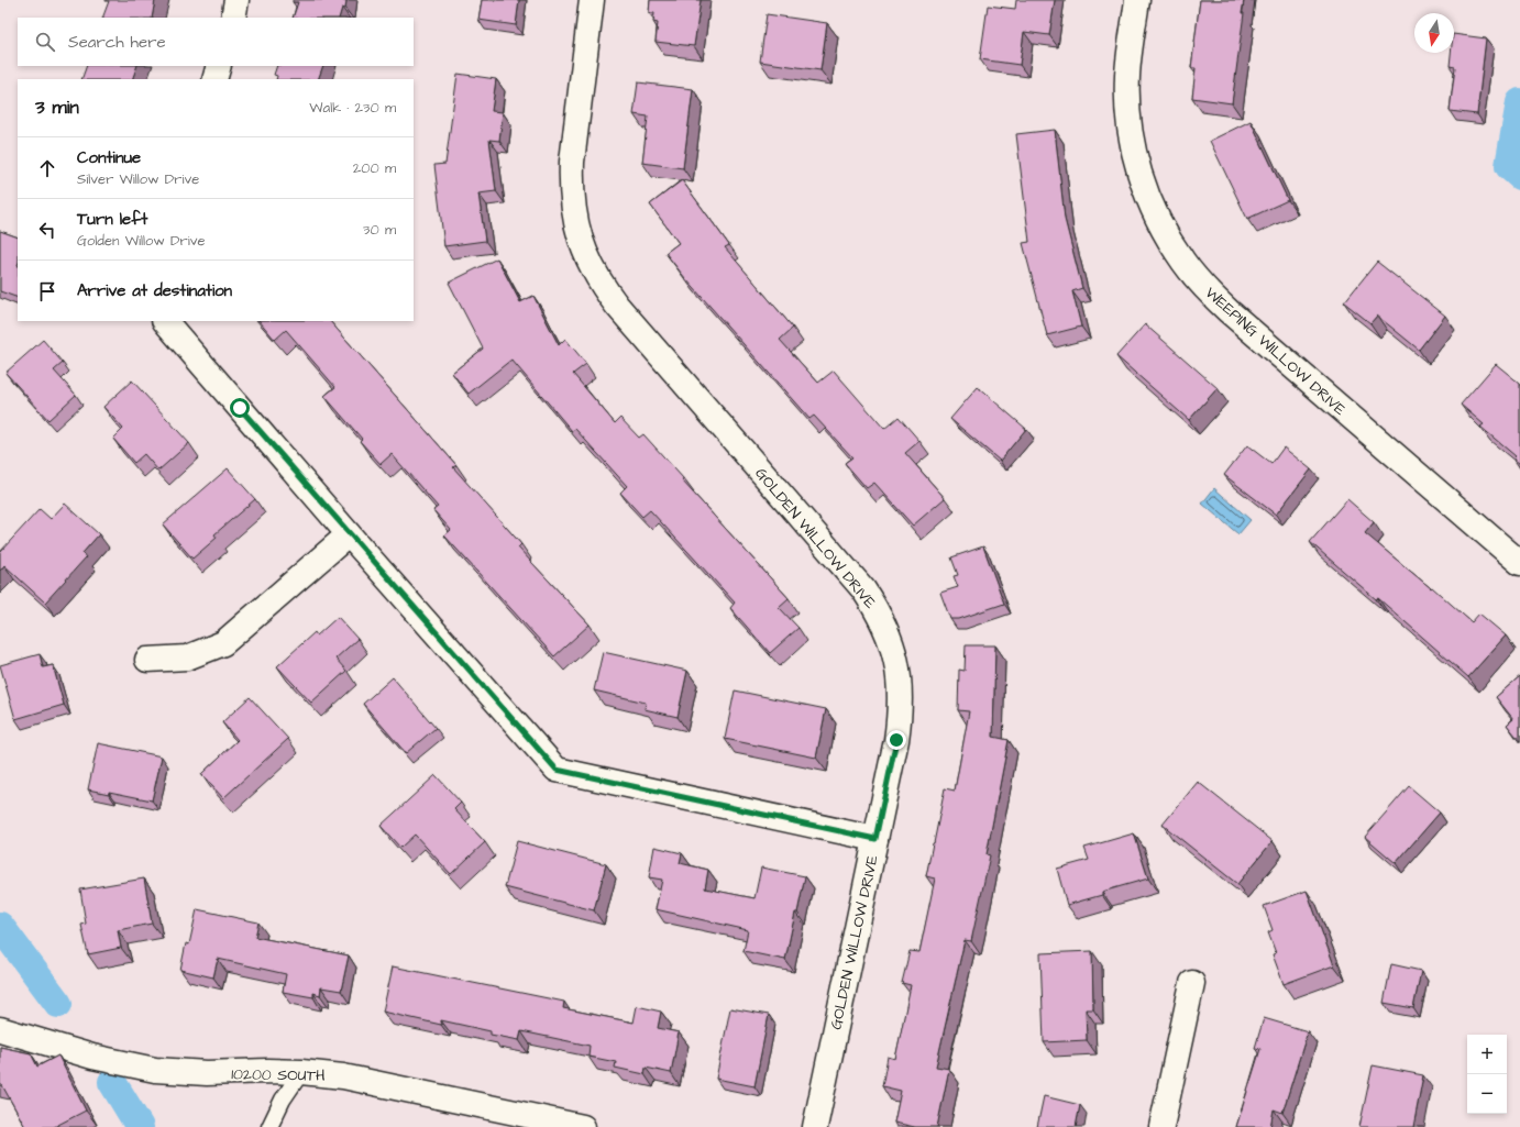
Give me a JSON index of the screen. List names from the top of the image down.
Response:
{
  "streets": {
    "street": ["WEEPING WILLOW DRIVE", "GOLDEN WILLOW DRIVE", "10200 SOUTH"]
  },
  "north": "bottom",
  "page": {
    "search": "Search here",
    "heading": ["3 min", "Walk · 230 m"],
    "list": [
      ["Continue", "Silver Willow Drive", "200 m"],
      ["Turn left", "Golden Willow Drive", "30 m"],
      "Arrive at destination"
    ],
    "map_buttons": ["+", "−"]
  }
}
